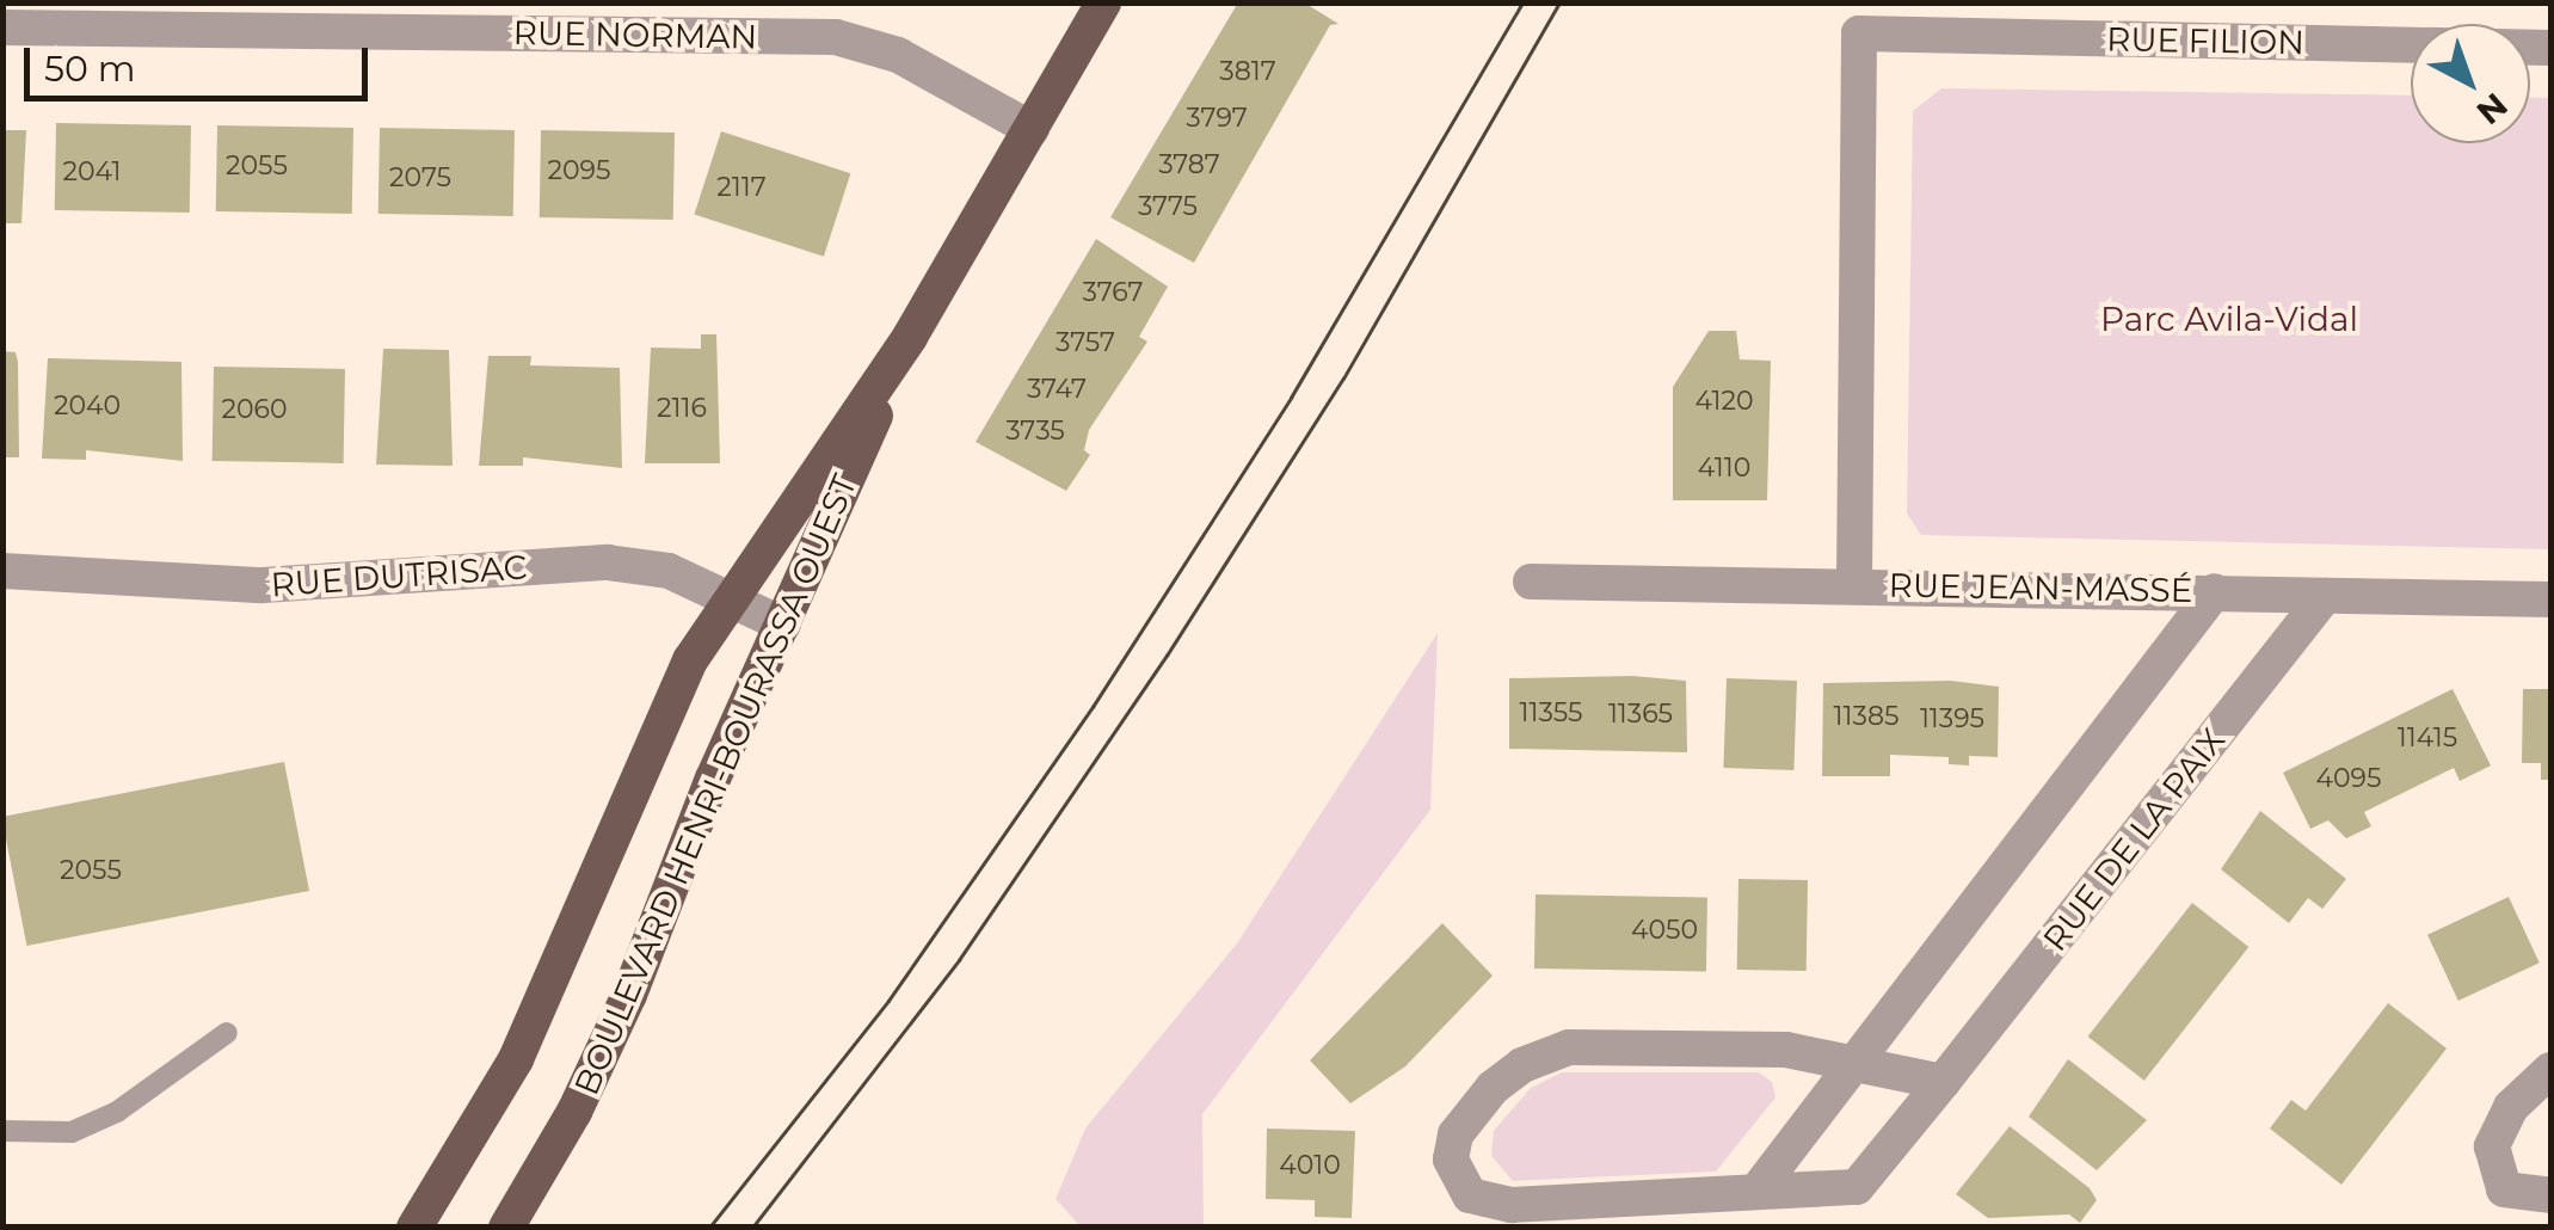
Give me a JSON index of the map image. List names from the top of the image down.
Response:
{
  "streets": {
    "main road": ["BOULEVARD HENRI-BOURASSA OUEST"],
    "street": [
      "RUE NORMAN",
      "RUE FILION",
      "RUE DUTRISAC",
      "RUE JEAN-MASSÉ",
      "RUE DE LA PAIX"
    ]
  },
  "crossings": [
    ["RUE NORMAN", "BOULEVARD HENRI-BOURASSA OUEST"],
    ["RUE FILION", "RUE JEAN-MASSÉ"],
    ["RUE DUTRISAC", "BOULEVARD HENRI-BOURASSA OUEST"],
    ["RUE JEAN-MASSÉ", "RUE DE LA PAIX"]
  ],
  "parks": ["Parc Avila-Vidal"],
  "house_numbers": [
    "3817",
    "3797",
    "3787",
    "2055",
    "2095",
    "2041",
    "2075",
    "2117",
    "3775",
    "3767",
    "3757",
    "3747",
    "4120",
    "2040",
    "2116",
    "2060",
    "3735",
    "4110",
    "11355",
    "11365",
    "11385",
    "11395",
    "11415",
    "4095",
    "2055",
    "4050",
    "4010"
  ],
  "scale_bar": "50 m",
  "north": "bottom right"
}
